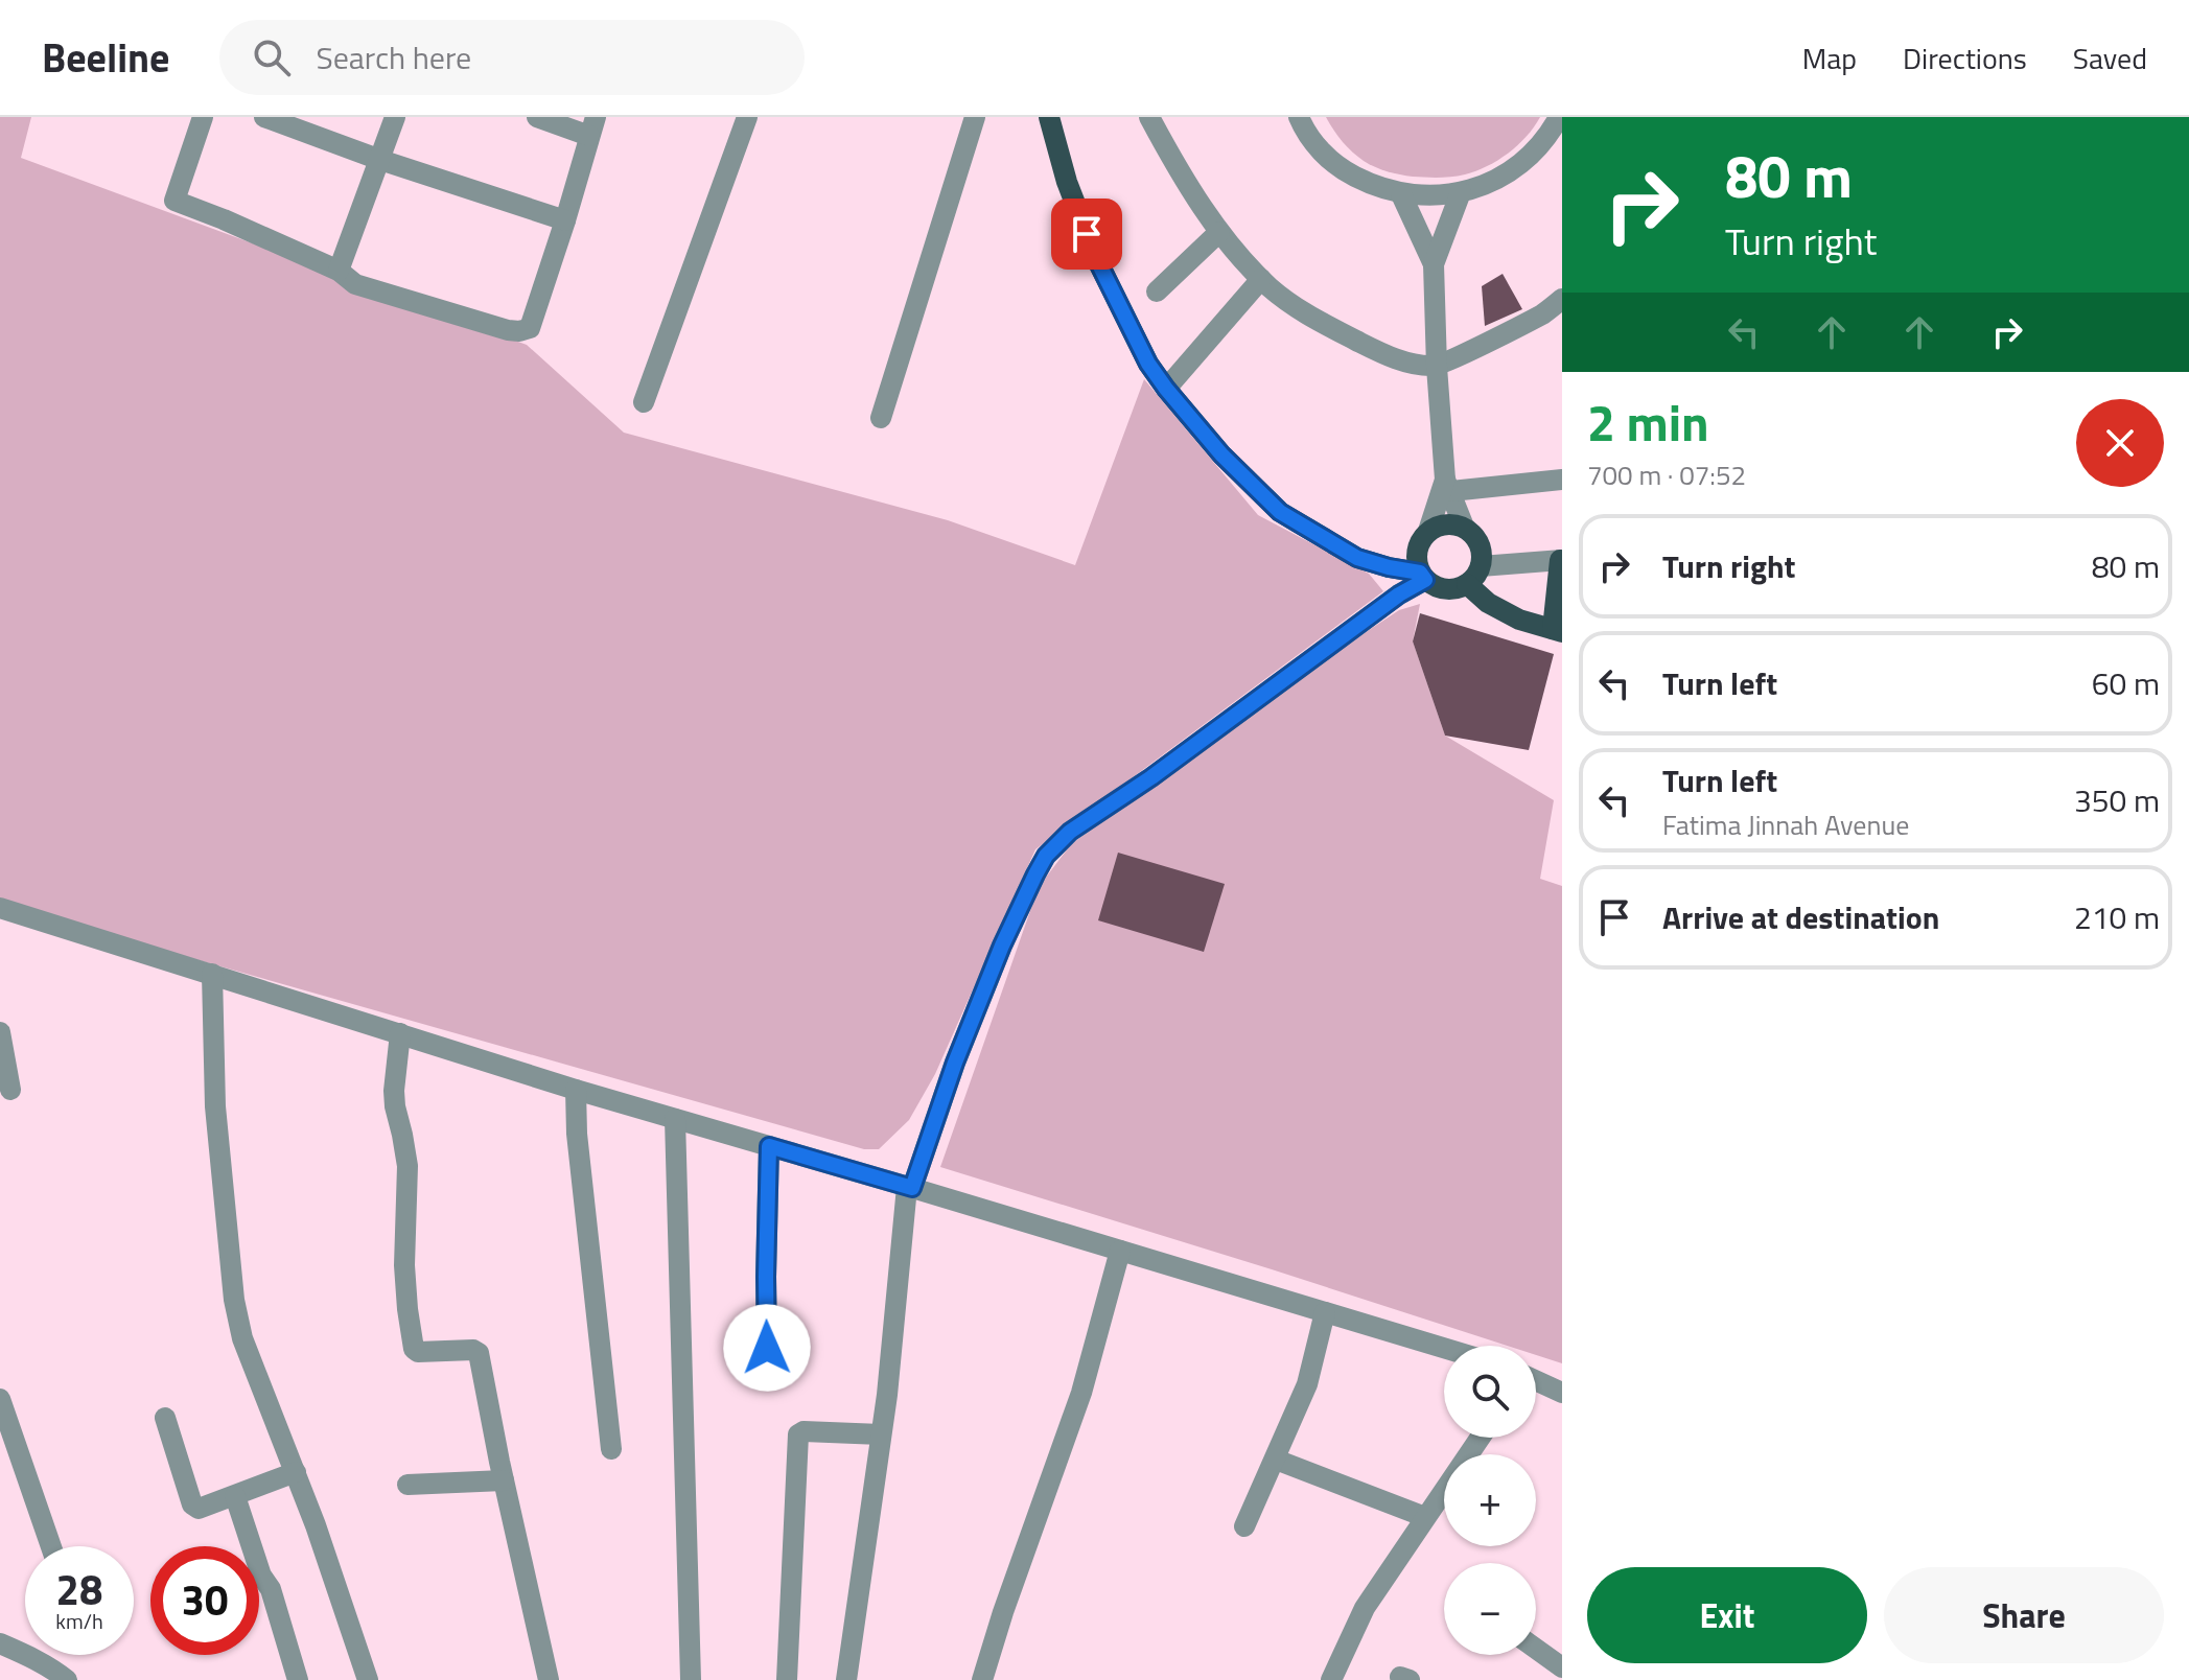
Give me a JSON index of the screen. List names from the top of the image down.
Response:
{
  "page": {
    "header": "Beeline",
    "search": "Search here",
    "nav": ["Map", "Directions", "Saved"],
    "turn": ["80 m", "Turn right"],
    "heading": ["2 min", "700 m · 07:52"],
    "list": [
      {
        "name": "Turn right",
        "value": "80 m"
      },
      {
        "name": "Turn left",
        "value": "60 m"
      },
      {
        "name": "Turn left",
        "note": "Fatima Jinnah Avenue",
        "value": "350 m"
      },
      {
        "name": "Arrive at destination",
        "value": "210 m"
      }
    ],
    "map_buttons": ["+", "−"],
    "speed": "28 km/h",
    "limit": "30",
    "buttons": ["Exit", "Share"]
  }
}
